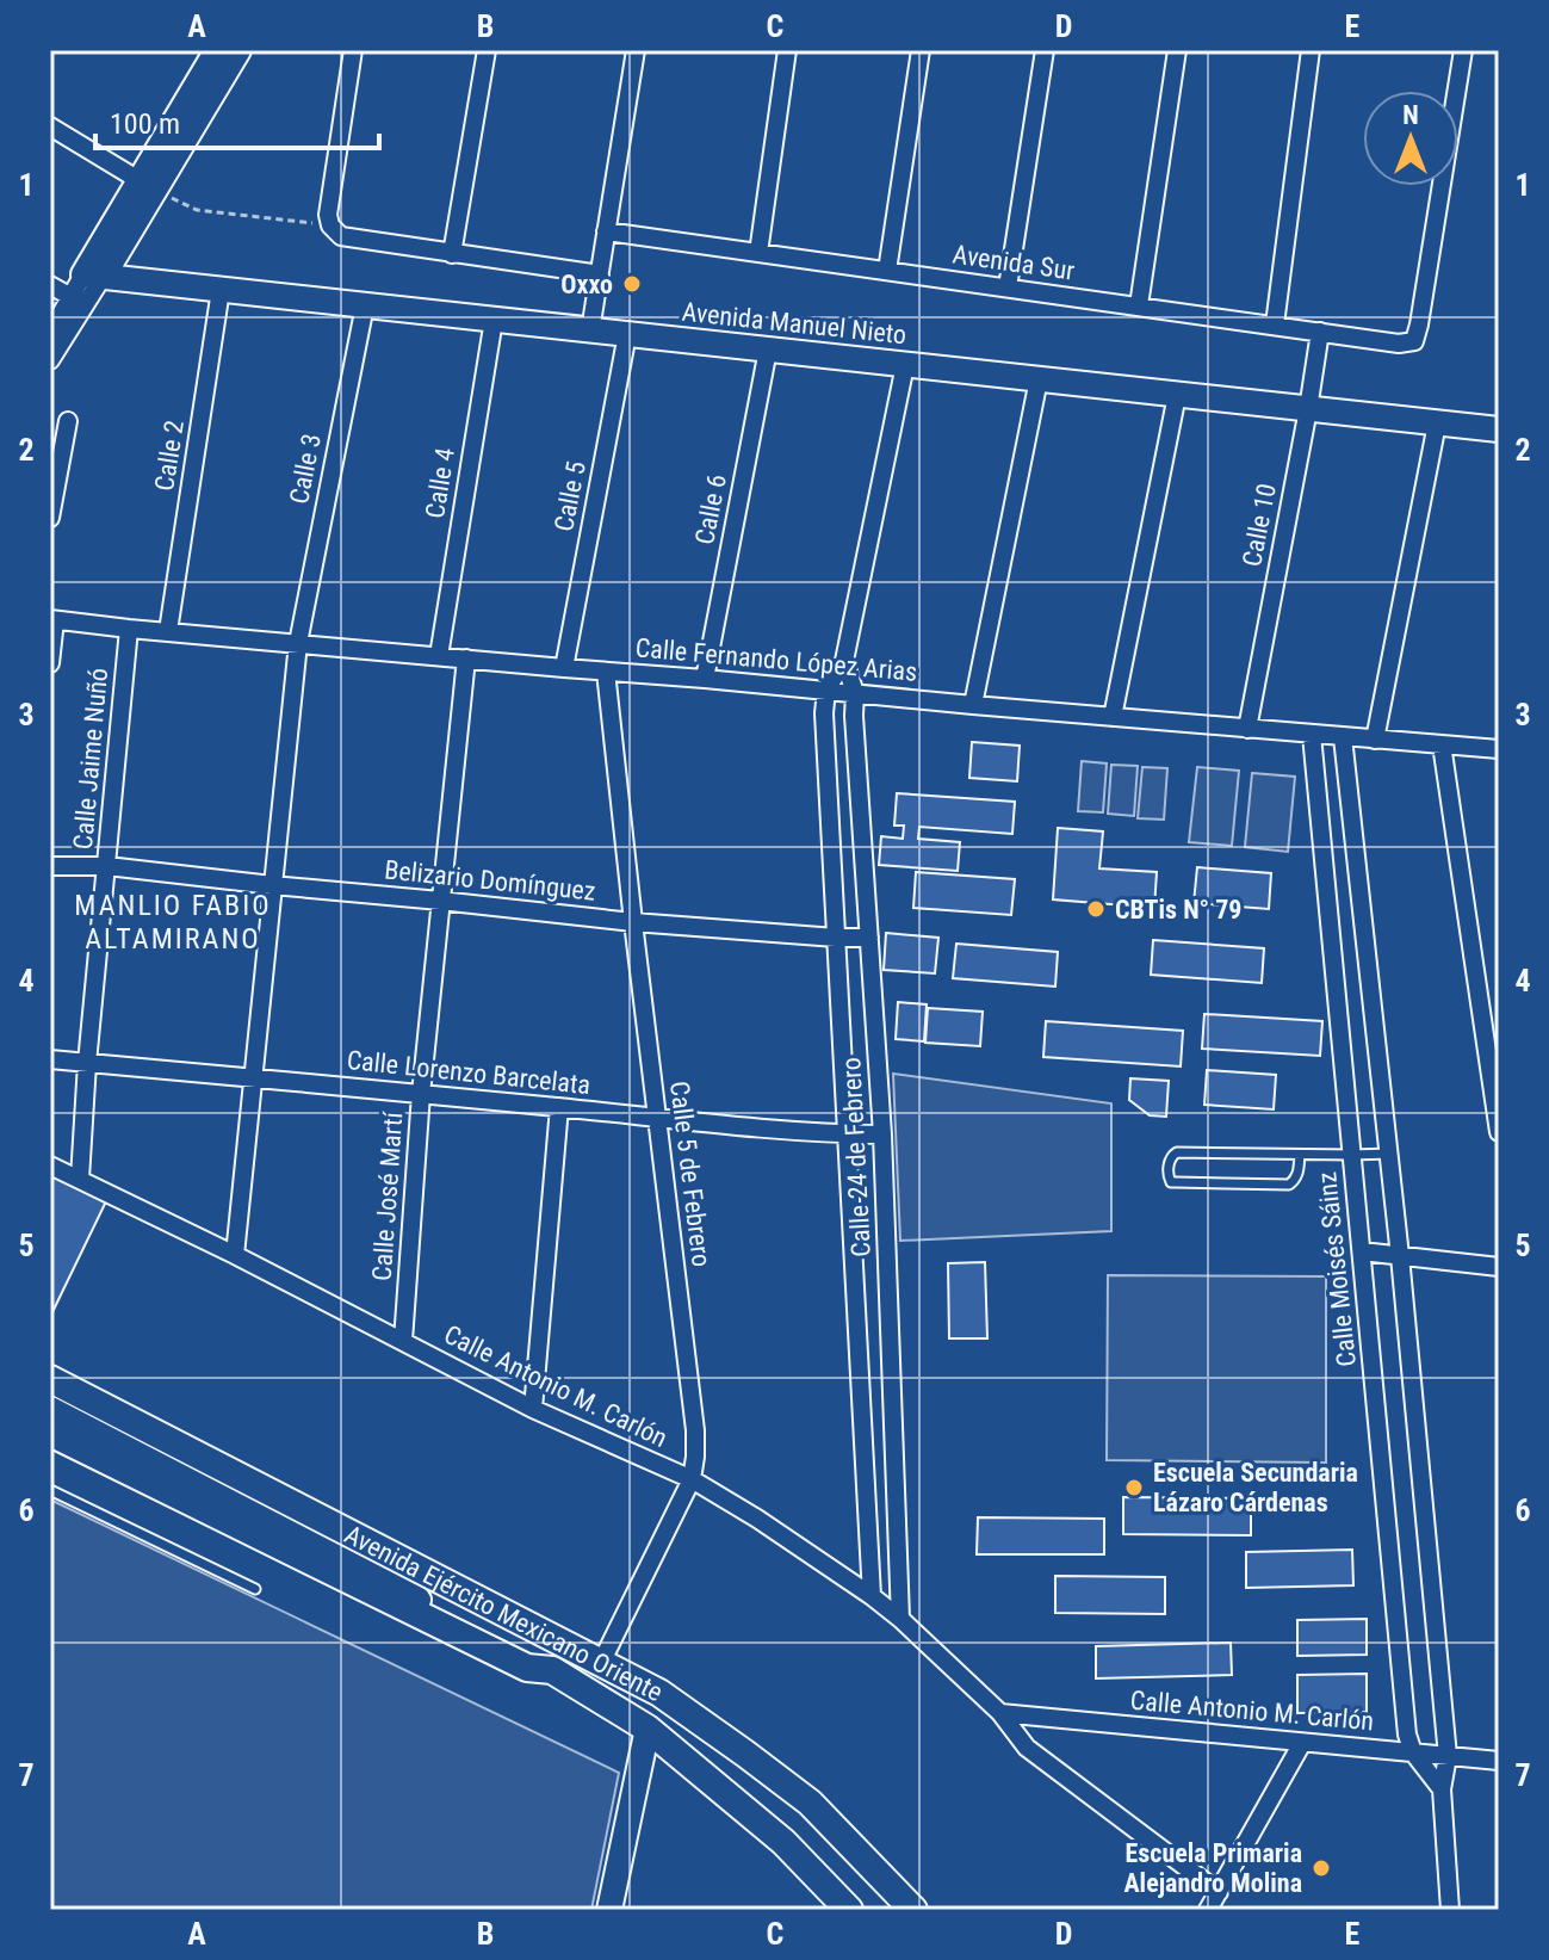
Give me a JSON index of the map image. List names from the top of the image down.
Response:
{
  "streets": {
    "main road": ["Avenida Ejército Mexicano Oriente"],
    "street": [
      "Avenida Sur",
      "Avenida Manuel Nieto",
      "Calle 2",
      "Calle 3",
      "Calle 4",
      "Calle 5",
      "Calle 6",
      "Calle 10",
      "Calle Fernando López Arias",
      "Calle Jaime Nuñó",
      "Belizario Domínguez",
      "Calle Lorenzo Barcelata",
      "Calle 24 de Febrero",
      "Calle 5 de Febrero",
      "Calle José Martí",
      "Calle Moisés Sáinz",
      "Calle Antonio M. Carlón"
    ]
  },
  "crossings": [
    ["Avenida Sur", "Calle 10"],
    ["Avenida Manuel Nieto", "Calle 2"],
    ["Avenida Manuel Nieto", "Calle 3"],
    ["Avenida Manuel Nieto", "Calle 4"],
    ["Avenida Manuel Nieto", "Calle 5"],
    ["Avenida Manuel Nieto", "Calle 6"],
    ["Avenida Manuel Nieto", "Calle 10"],
    ["Calle 2", "Calle Fernando López Arias"],
    ["Calle 3", "Calle Fernando López Arias"],
    ["Calle 3", "Belizario Domínguez"],
    ["Calle 3", "Calle Lorenzo Barcelata"],
    ["Calle 3", "Calle Antonio M. Carlón"],
    ["Calle 4", "Calle Fernando López Arias"],
    ["Calle 5", "Calle Fernando López Arias"],
    ["Calle 6", "Calle Fernando López Arias"],
    ["Calle 10", "Calle Fernando López Arias"],
    ["Calle Fernando López Arias", "Calle Jaime Nuñó"],
    ["Calle Fernando López Arias", "Calle 24 de Febrero"],
    ["Calle Fernando López Arias", "Calle 5 de Febrero"],
    ["Calle Fernando López Arias", "Calle José Martí"],
    ["Calle Fernando López Arias", "Calle Moisés Sáinz"],
    ["Calle Jaime Nuñó", "Belizario Domínguez"],
    ["Calle Jaime Nuñó", "Calle Lorenzo Barcelata"],
    ["Calle Jaime Nuñó", "Calle Antonio M. Carlón"],
    ["Belizario Domínguez", "Calle 24 de Febrero"],
    ["Belizario Domínguez", "Calle 5 de Febrero"],
    ["Belizario Domínguez", "Calle José Martí"],
    ["Calle Lorenzo Barcelata", "Calle 24 de Febrero"],
    ["Calle Lorenzo Barcelata", "Calle 5 de Febrero"],
    ["Calle Lorenzo Barcelata", "Calle José Martí"],
    ["Calle 24 de Febrero", "Calle Antonio M. Carlón"],
    ["Calle 5 de Febrero", "Calle Antonio M. Carlón"],
    ["Calle 5 de Febrero", "Avenida Ejército Mexicano Oriente"],
    ["Calle José Martí", "Calle Antonio M. Carlón"],
    ["Calle Moisés Sáinz", "Calle Antonio M. Carlón"]
  ],
  "districts": ["MANLIO FABIO ALTAMIRANO"],
  "places": [
    "Oxxo",
    "CBTis N° 79",
    "Escuela Secundaria Lázaro Cárdenas",
    "Escuela Primaria Alejandro Molina"
  ],
  "scale_bar": "100 m",
  "north": "top",
  "grid": {
    "columns": [
      "A",
      "B",
      "C",
      "D",
      "E"
    ],
    "rows": [
      "1",
      "2",
      "3",
      "4",
      "5",
      "6",
      "7"
    ]
  }
}
